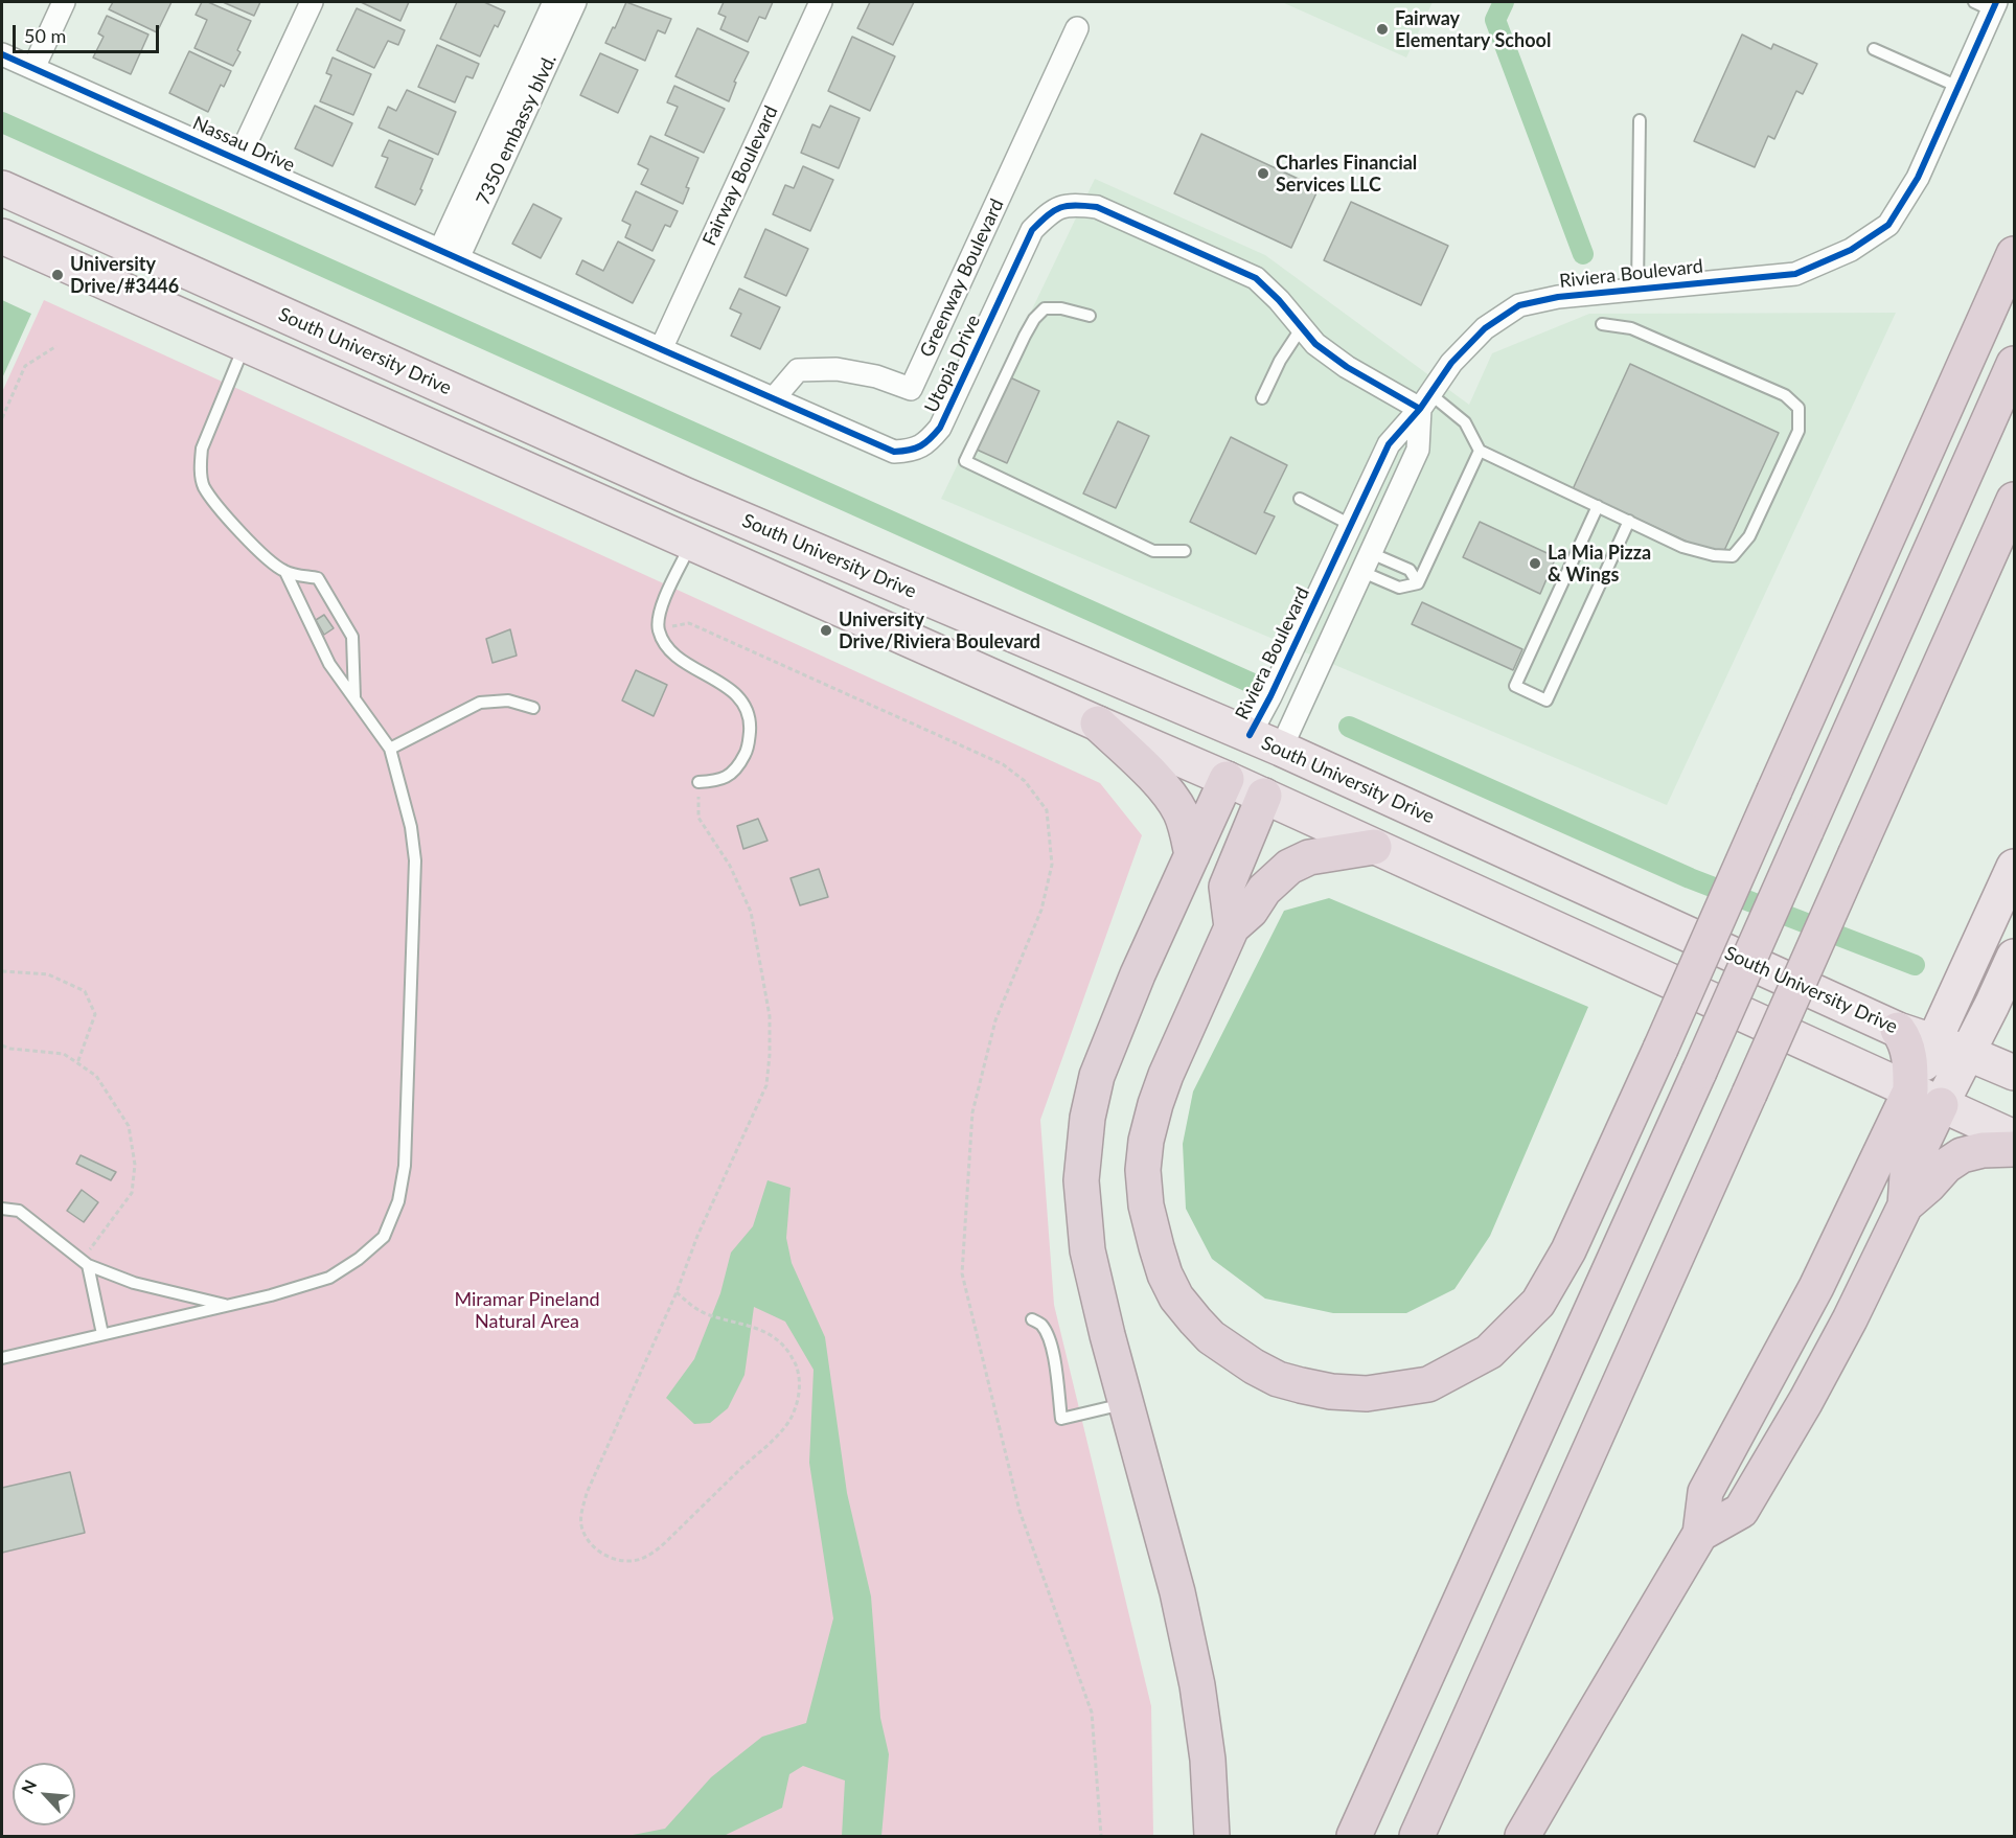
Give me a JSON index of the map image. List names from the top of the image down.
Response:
{
  "streets": {
    "main road": ["South University Drive"],
    "street": [
      "7350 embassy blvd.",
      "Nassau Drive",
      "Fairway Boulevard",
      "Riviera Boulevard",
      "Greenway Boulevard",
      "Utopia Drive"
    ]
  },
  "crossings": [
    ["7350 embassy blvd.", "Nassau Drive"],
    ["7350 embassy blvd.", "Utopia Drive"],
    ["Nassau Drive", "Utopia Drive"],
    ["Fairway Boulevard", "Utopia Drive"],
    ["Riviera Boulevard", "South University Drive"],
    ["Riviera Boulevard", "Utopia Drive"],
    ["Greenway Boulevard", "Utopia Drive"]
  ],
  "parks": ["Miramar Pineland Natural Area"],
  "places": [
    "Fairway Elementary School",
    "Charles Financial Services LLC",
    "University Drive/#3446",
    "La Mia Pizza & Wings",
    "University Drive/Riviera Boulevard"
  ],
  "scale_bar": "50 m",
  "north": "top left"
}
